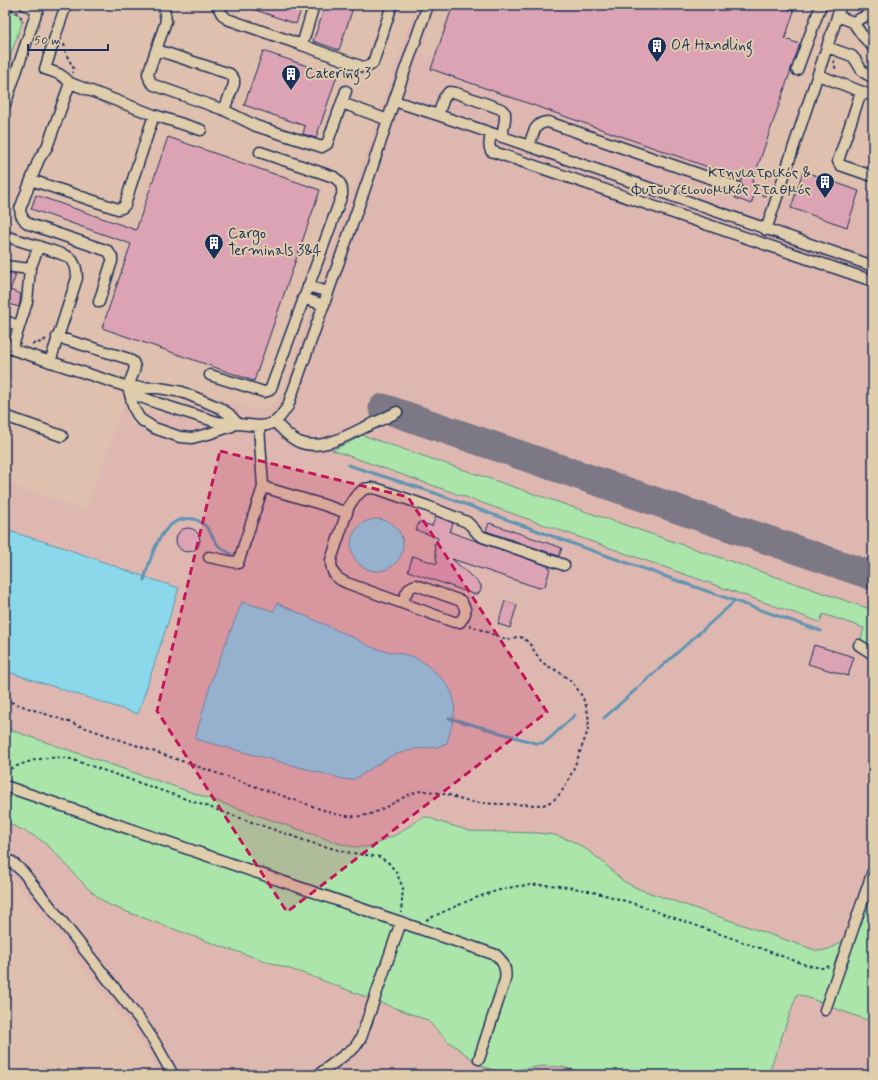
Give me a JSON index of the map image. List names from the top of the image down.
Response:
{
  "places": {
    "building": [
      "OA Handling",
      "Catering 3",
      "Κτηνιατρικός & Φυτουγειονομικός Σταθμός",
      "Cargo Terminals 3&4"
    ]
  },
  "scale_bar": "50 m"
}
